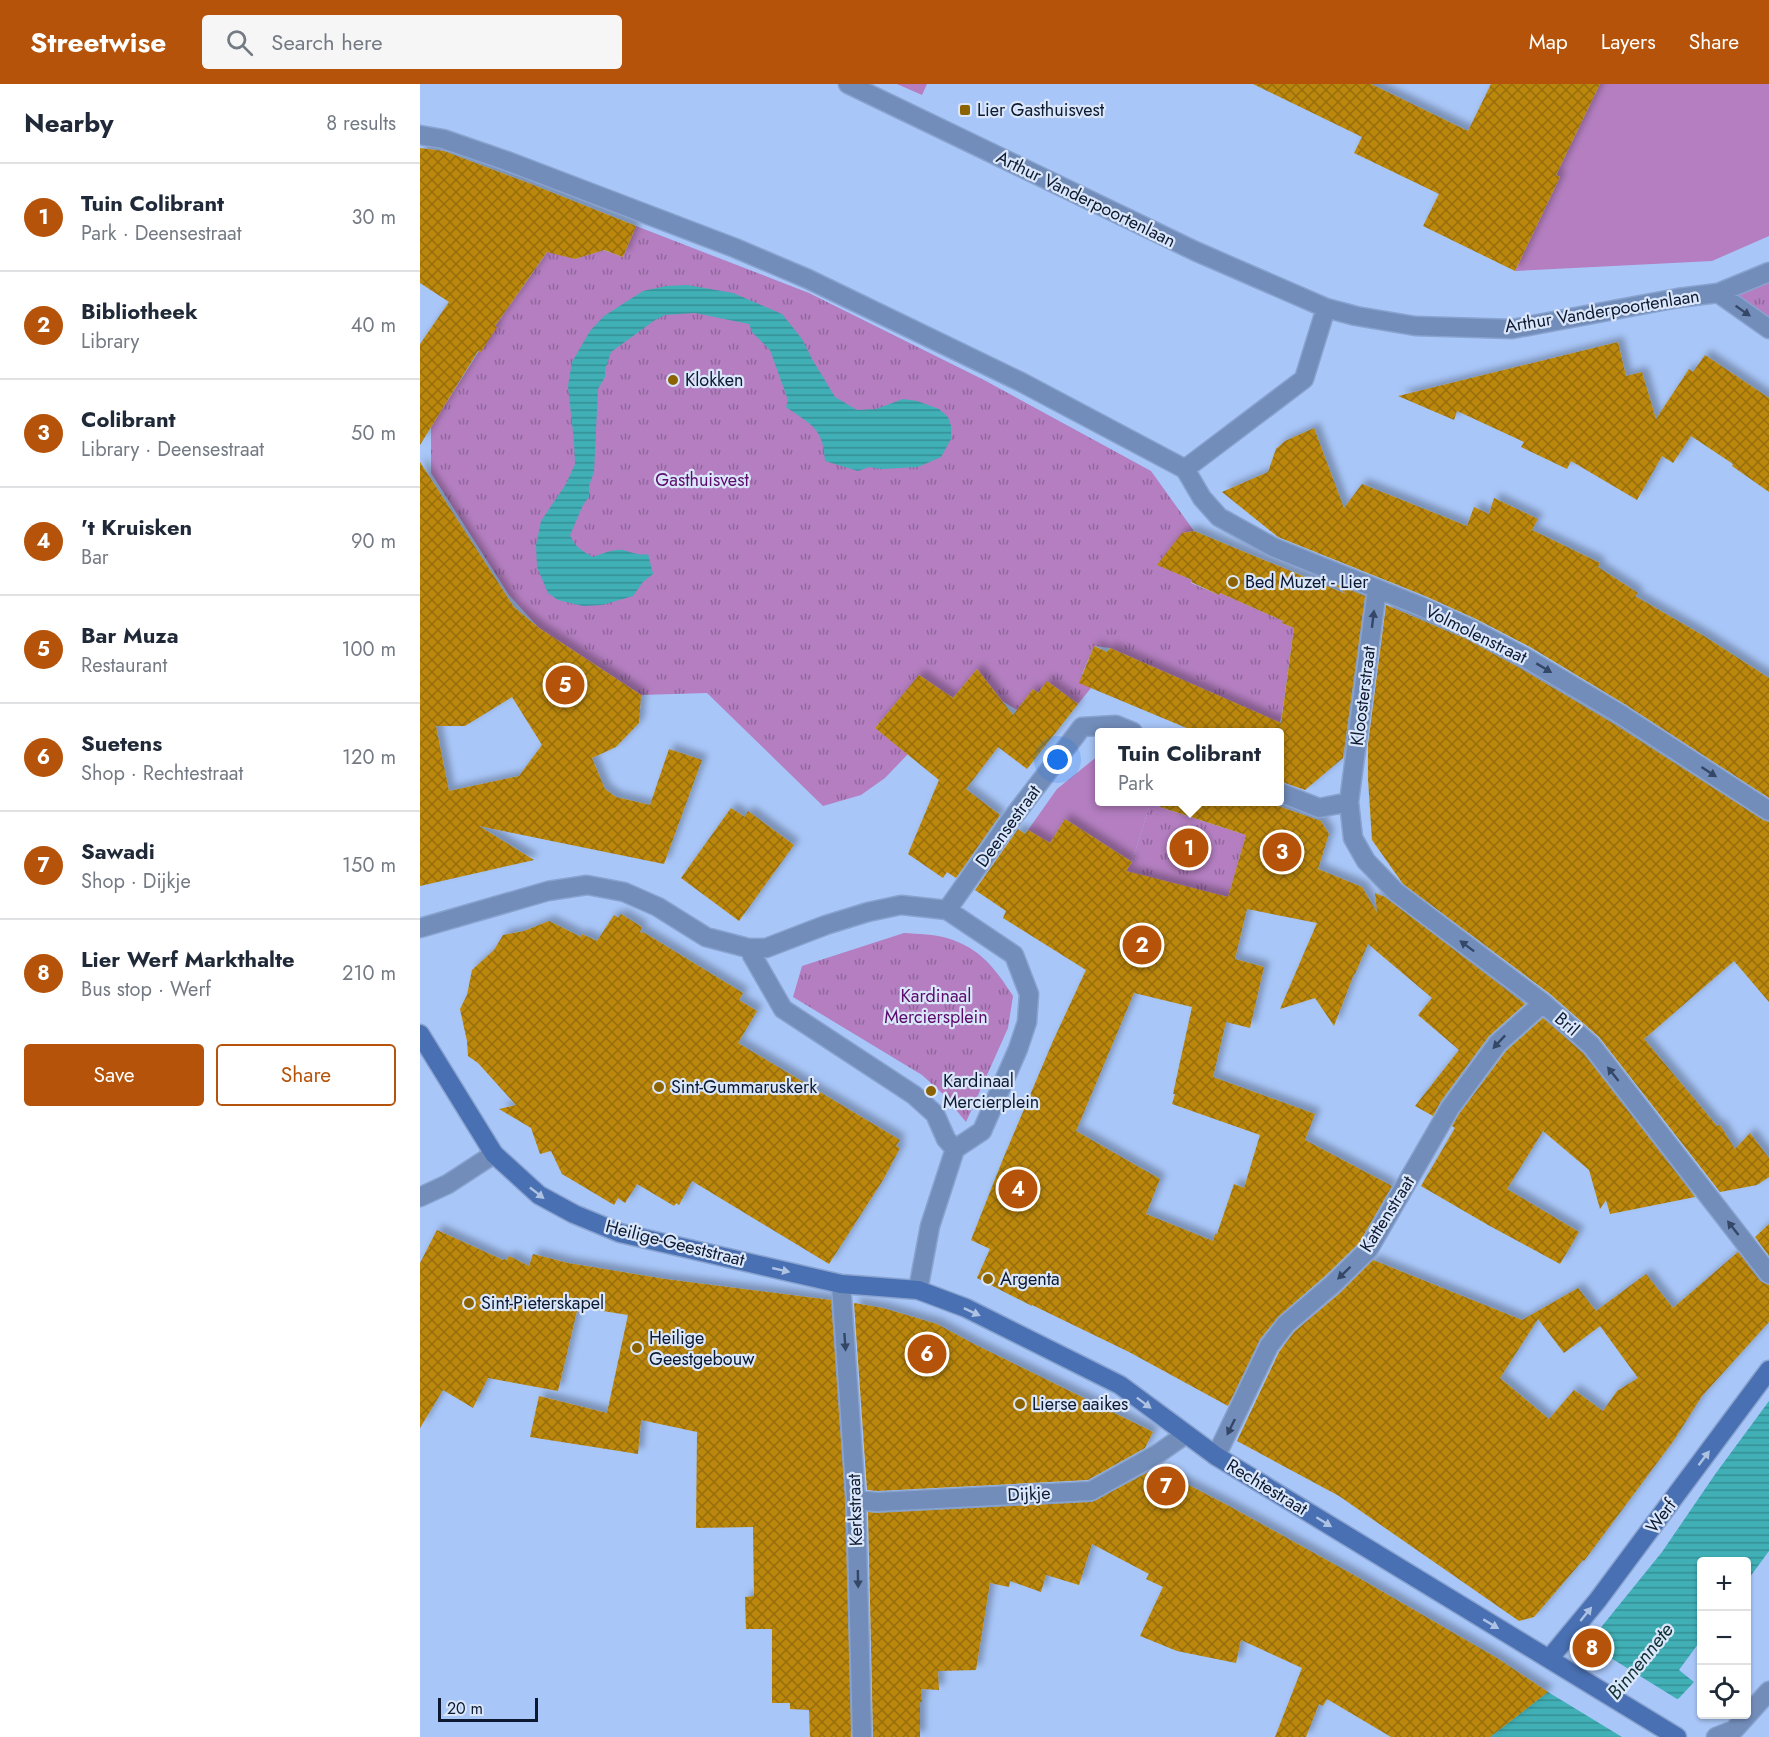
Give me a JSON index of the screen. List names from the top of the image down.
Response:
{
  "streets": {
    "street": [
      "Arthur Vanderpoortenlaan",
      "Volmolenstraat",
      "Kloosterstraat",
      "Deensestraat",
      "Bril",
      "Kattenstraat",
      "Heilige-Geeststraat",
      "Rechtestraat",
      "Dijkje",
      "Kerkstraat",
      "Werf"
    ]
  },
  "crossings": [
    ["Volmolenstraat", "Kloosterstraat"],
    ["Kloosterstraat", "Bril"],
    ["Bril", "Kattenstraat"],
    ["Kattenstraat", "Rechtestraat"],
    ["Heilige-Geeststraat", "Rechtestraat"],
    ["Heilige-Geeststraat", "Kerkstraat"],
    ["Rechtestraat", "Dijkje"],
    ["Rechtestraat", "Kerkstraat"],
    ["Rechtestraat", "Werf"],
    ["Dijkje", "Kerkstraat"]
  ],
  "one_way": [
    "Volmolenstraat",
    "Kloosterstraat",
    "Bril",
    "Kattenstraat",
    "Heilige-Geeststraat",
    "Rechtestraat",
    "Kerkstraat",
    "Werf"
  ],
  "water": ["Binnennete"],
  "parks": ["Gasthuisvest", "Kardinaal Merciersplein"],
  "places": {
    "transit": ["Lier Gasthuisvest"],
    "other": [
      "Klokken",
      "Bed Muzet - Lier",
      "Sint-Gummaruskerk",
      "Kardinaal Mercierplein",
      "Argenta",
      "Sint-Pieterskapel",
      "Heilige Geestgebouw",
      "Lierse aaikes"
    ]
  },
  "scale_bar": "20 m",
  "page": {
    "header": "Streetwise",
    "search": "Search here",
    "nav": ["Map", "Layers", "Share"],
    "heading": ["Nearby", "8 results"],
    "list": [
      {
        "mark": "1",
        "name": "Tuin Colibrant",
        "note": "Park · Deensestraat",
        "value": "30 m"
      },
      {
        "mark": "2",
        "name": "Bibliotheek",
        "note": "Library",
        "value": "40 m"
      },
      {
        "mark": "3",
        "name": "Colibrant",
        "note": "Library · Deensestraat",
        "value": "50 m"
      },
      {
        "mark": "4",
        "name": "'t Kruisken",
        "note": "Bar",
        "value": "90 m"
      },
      {
        "mark": "5",
        "name": "Bar Muza",
        "note": "Restaurant",
        "value": "100 m"
      },
      {
        "mark": "6",
        "name": "Suetens",
        "note": "Shop · Rechtestraat",
        "value": "120 m"
      },
      {
        "mark": "7",
        "name": "Sawadi",
        "note": "Shop · Dijkje",
        "value": "150 m"
      },
      {
        "mark": "8",
        "name": "Lier Werf Markthalte",
        "note": "Bus stop · Werf",
        "value": "210 m"
      }
    ],
    "pins": [
      "5",
      "1",
      "3",
      "2",
      "4",
      "6",
      "7",
      "8"
    ],
    "popup": ["Tuin Colibrant", "Park"],
    "buttons": ["Save", "Share"],
    "map_buttons": ["+", "−"],
    "scale": "20 m"
  }
}
